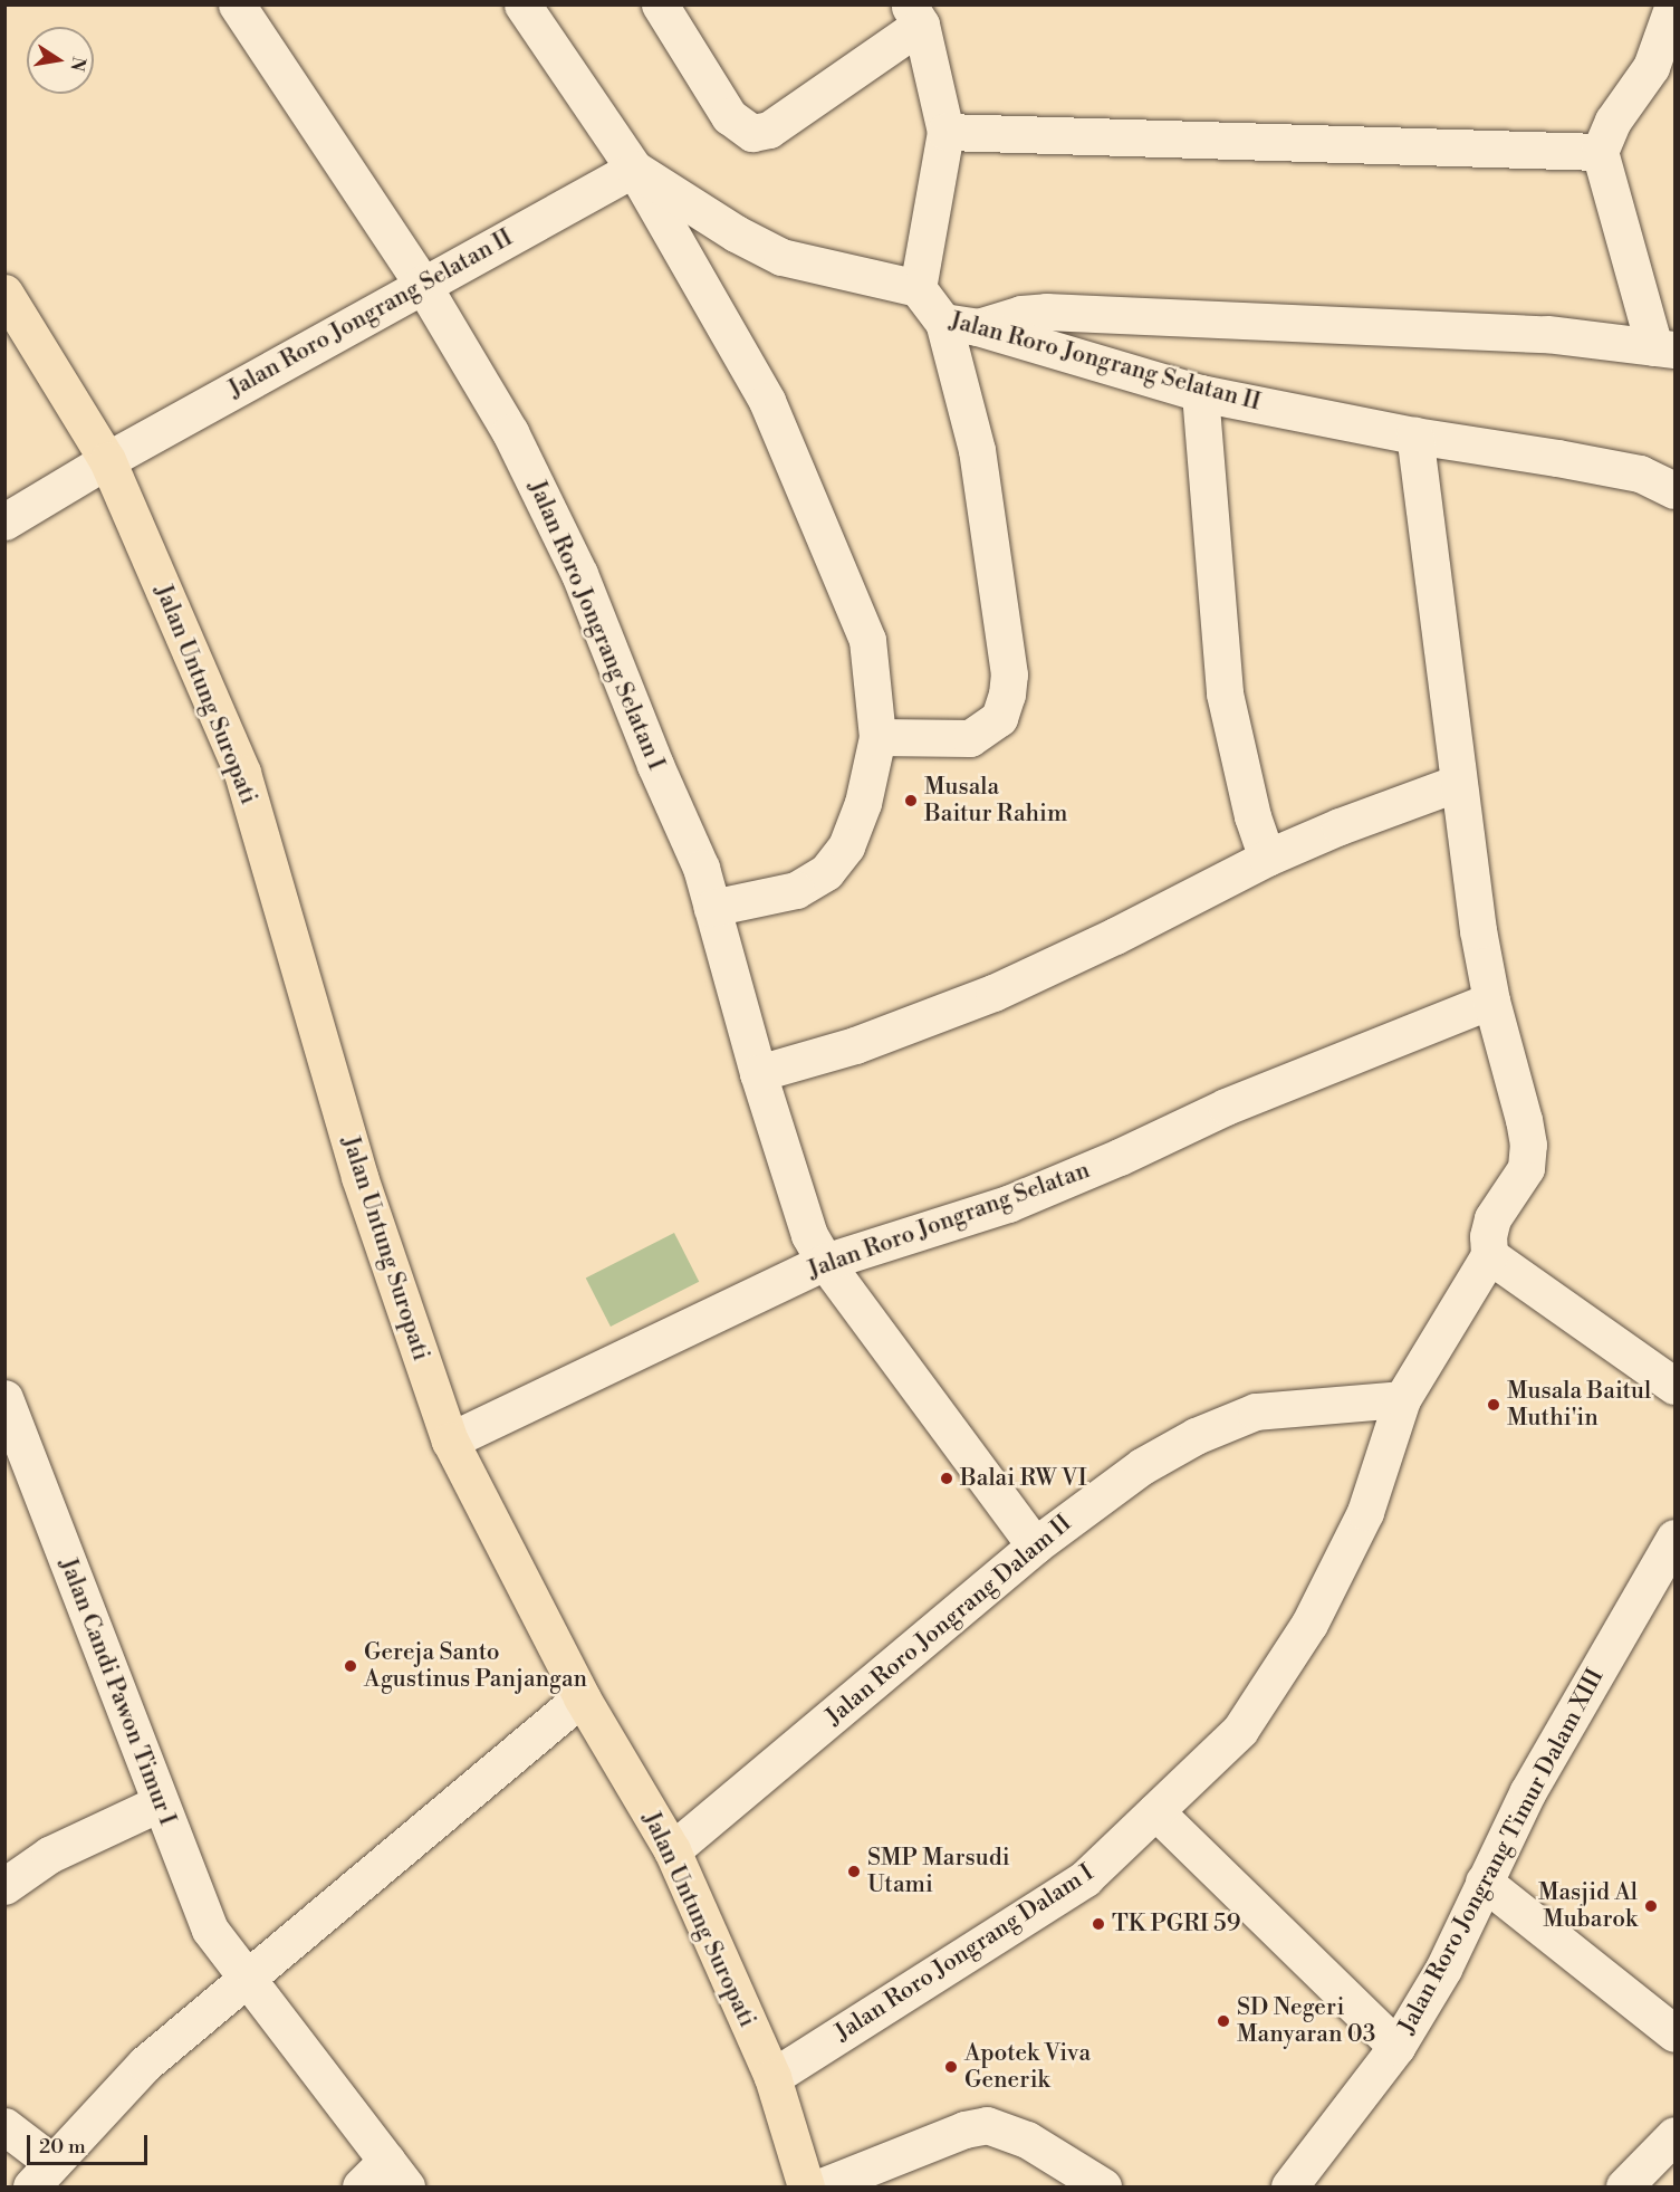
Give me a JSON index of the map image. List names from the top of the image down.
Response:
{
  "streets": {
    "main road": ["Jalan Untung Suropati"],
    "street": [
      "Jalan Roro Jongrang Selatan II",
      "Jalan Roro Jongrang Selatan I",
      "Jalan Roro Jongrang Selatan",
      "Jalan Roro Jongrang Dalam II",
      "Jalan Candi Pawon Timur I",
      "Jalan Roro Jongrang Timur Dalam XIII",
      "Jalan Roro Jongrang Dalam I"
    ]
  },
  "crossings": [
    ["Jalan Roro Jongrang Selatan II", "Jalan Roro Jongrang Selatan I"],
    ["Jalan Roro Jongrang Selatan II", "Jalan Untung Suropati"],
    ["Jalan Roro Jongrang Selatan I", "Jalan Roro Jongrang Selatan"],
    ["Jalan Roro Jongrang Selatan I", "Jalan Roro Jongrang Dalam II"],
    ["Jalan Untung Suropati", "Jalan Roro Jongrang Selatan"],
    ["Jalan Untung Suropati", "Jalan Roro Jongrang Dalam II"],
    ["Jalan Untung Suropati", "Jalan Roro Jongrang Dalam I"],
    ["Jalan Roro Jongrang Selatan", "Jalan Roro Jongrang Dalam I"],
    ["Jalan Roro Jongrang Dalam II", "Jalan Roro Jongrang Dalam I"]
  ],
  "places": [
    "Musala Baitur Rahim",
    "Musala Baitul Muthi'in",
    "Balai RW VI",
    "Gereja Santo Agustinus Panjangan",
    "SMP Marsudi Utami",
    "Masjid Al Mubarok",
    "TK PGRI 59",
    "SD Negeri Manyaran 03",
    "Apotek Viva Generik"
  ],
  "scale_bar": "20 m",
  "north": "right"
}
